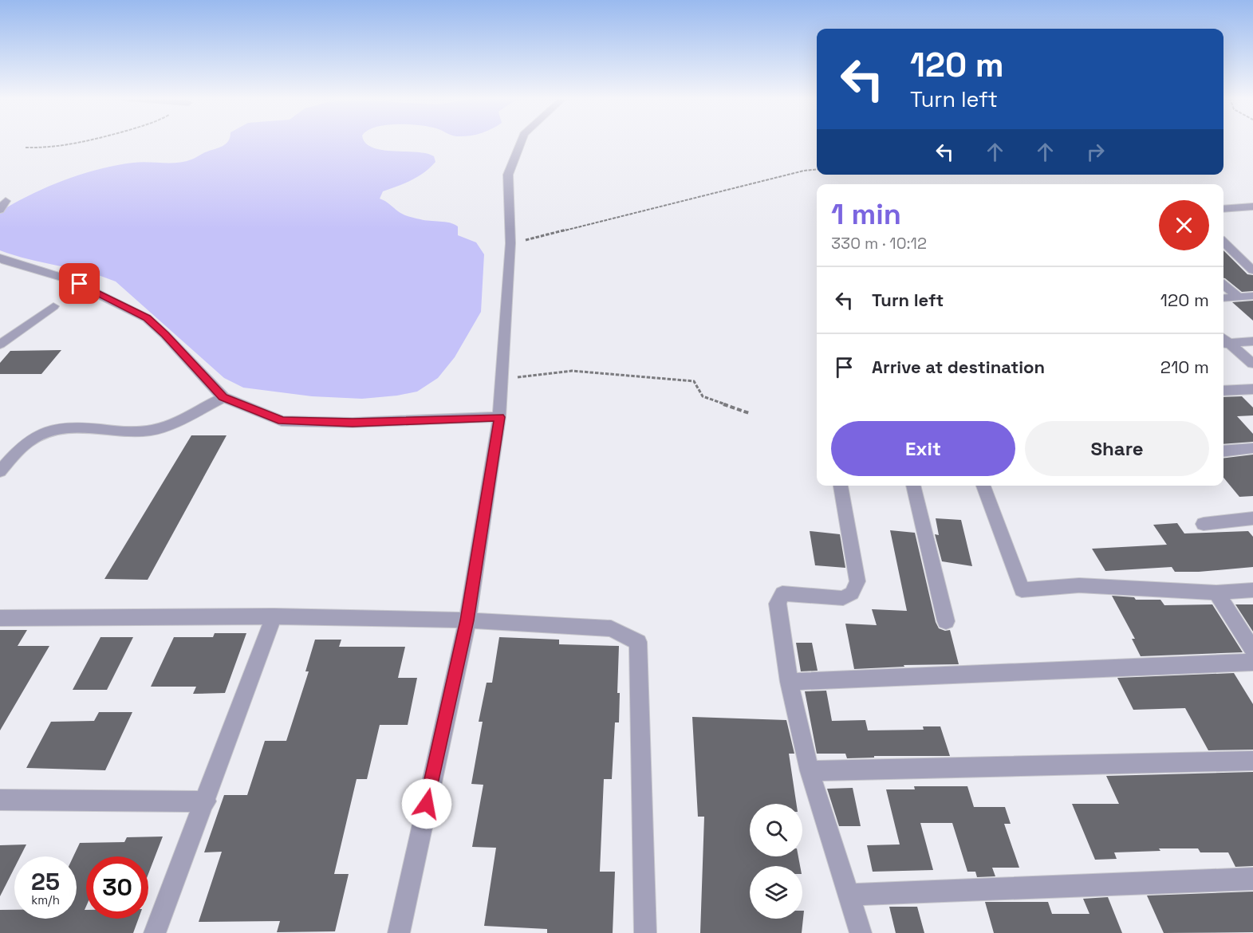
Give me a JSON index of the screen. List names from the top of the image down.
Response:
{
  "page": {
    "turn": ["120 m", "Turn left"],
    "heading": ["1 min", "330 m · 10:12"],
    "list": [
      {
        "name": "Turn left",
        "value": "120 m"
      },
      {
        "name": "Arrive at destination",
        "value": "210 m"
      }
    ],
    "buttons": ["Exit", "Share"],
    "speed": "25 km/h",
    "limit": "30"
  }
}
